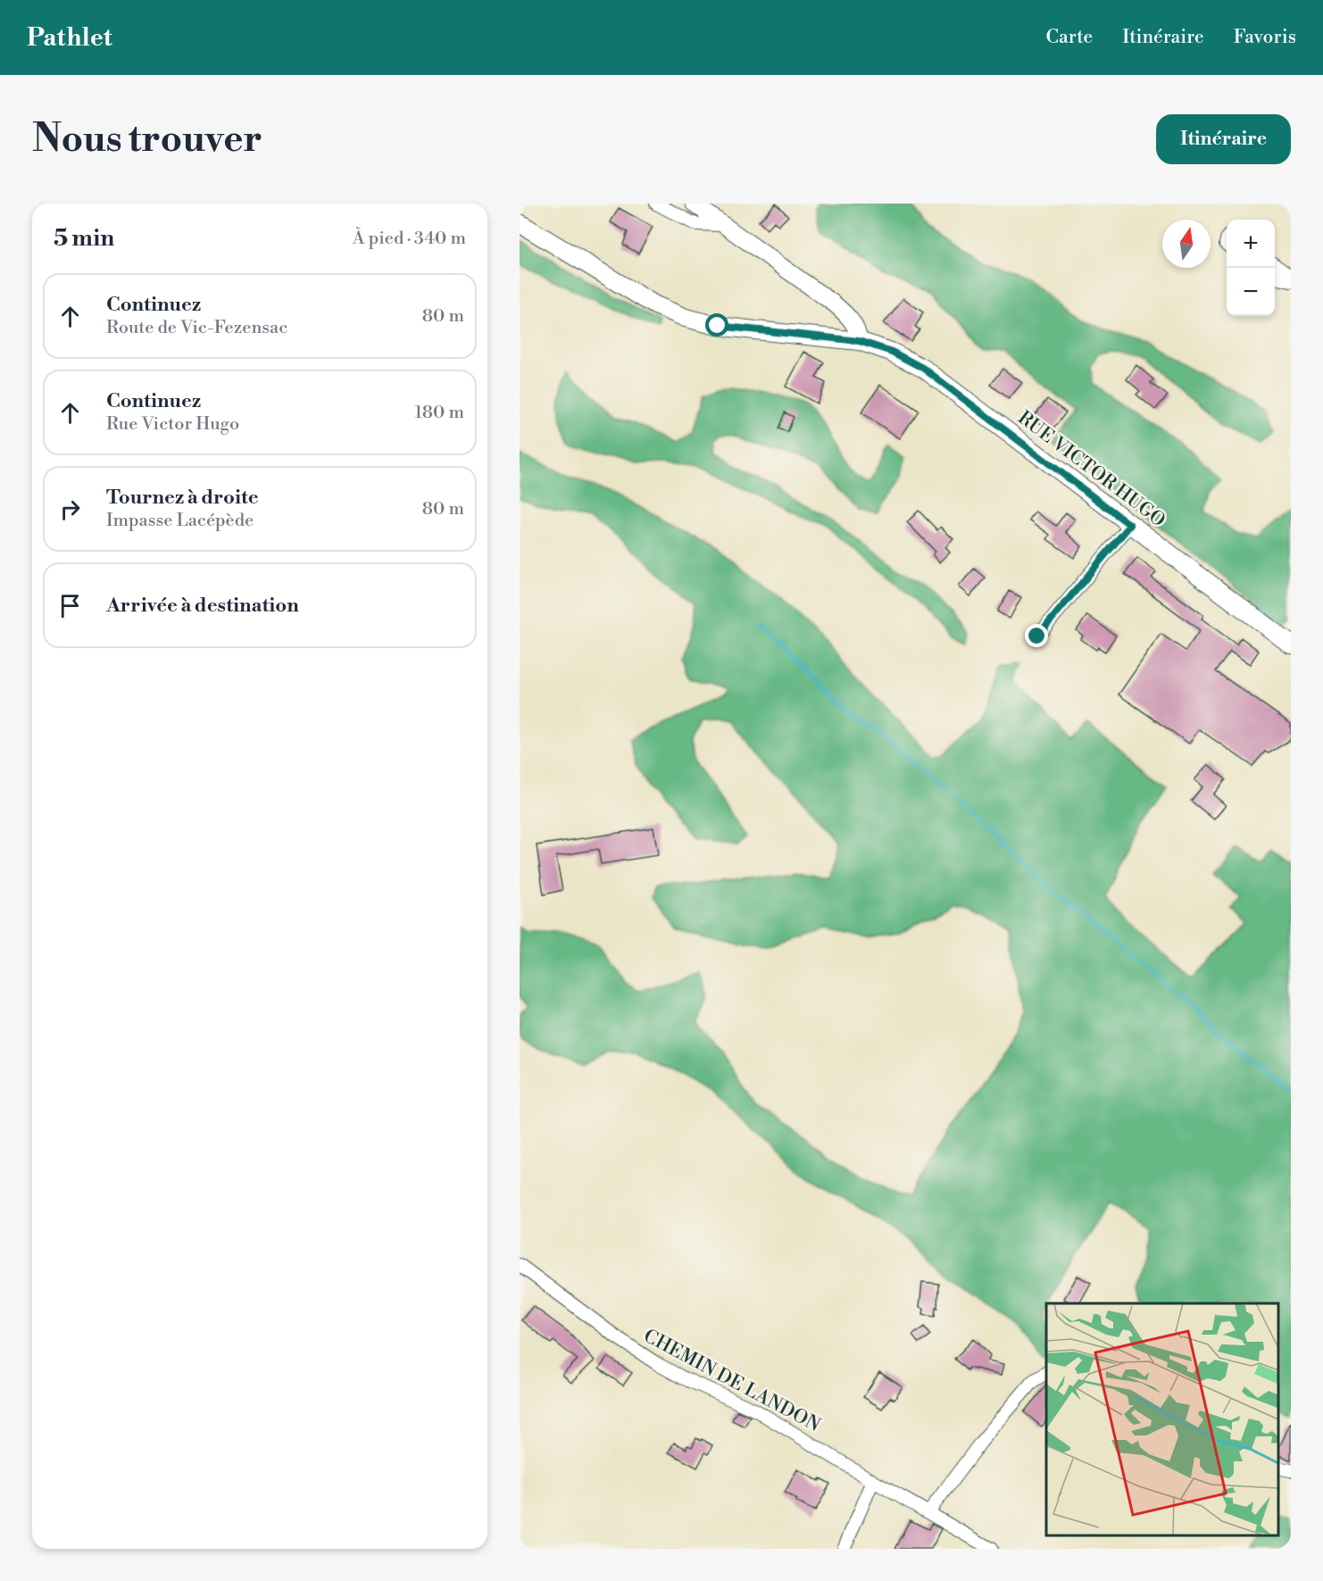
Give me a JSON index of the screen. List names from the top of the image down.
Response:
{
  "streets": {
    "main road": ["RUE VICTOR HUGO"],
    "street": ["CHEMIN DE LANDON"]
  },
  "north": "top",
  "page": {
    "header": "Pathlet",
    "nav": ["Carte", "Itinéraire", "Favoris"],
    "buttons": "Itinéraire",
    "title": "Nous trouver",
    "heading": ["5 min", "À pied · 340 m"],
    "map_buttons": ["+", "−"],
    "list": [
      ["Continuez", "Route de Vic-Fezensac", "80 m"],
      ["Continuez", "Rue Victor Hugo", "180 m"],
      ["Tournez à droite", "Impasse Lacépède", "80 m"],
      "Arrivée à destination"
    ]
  }
}
